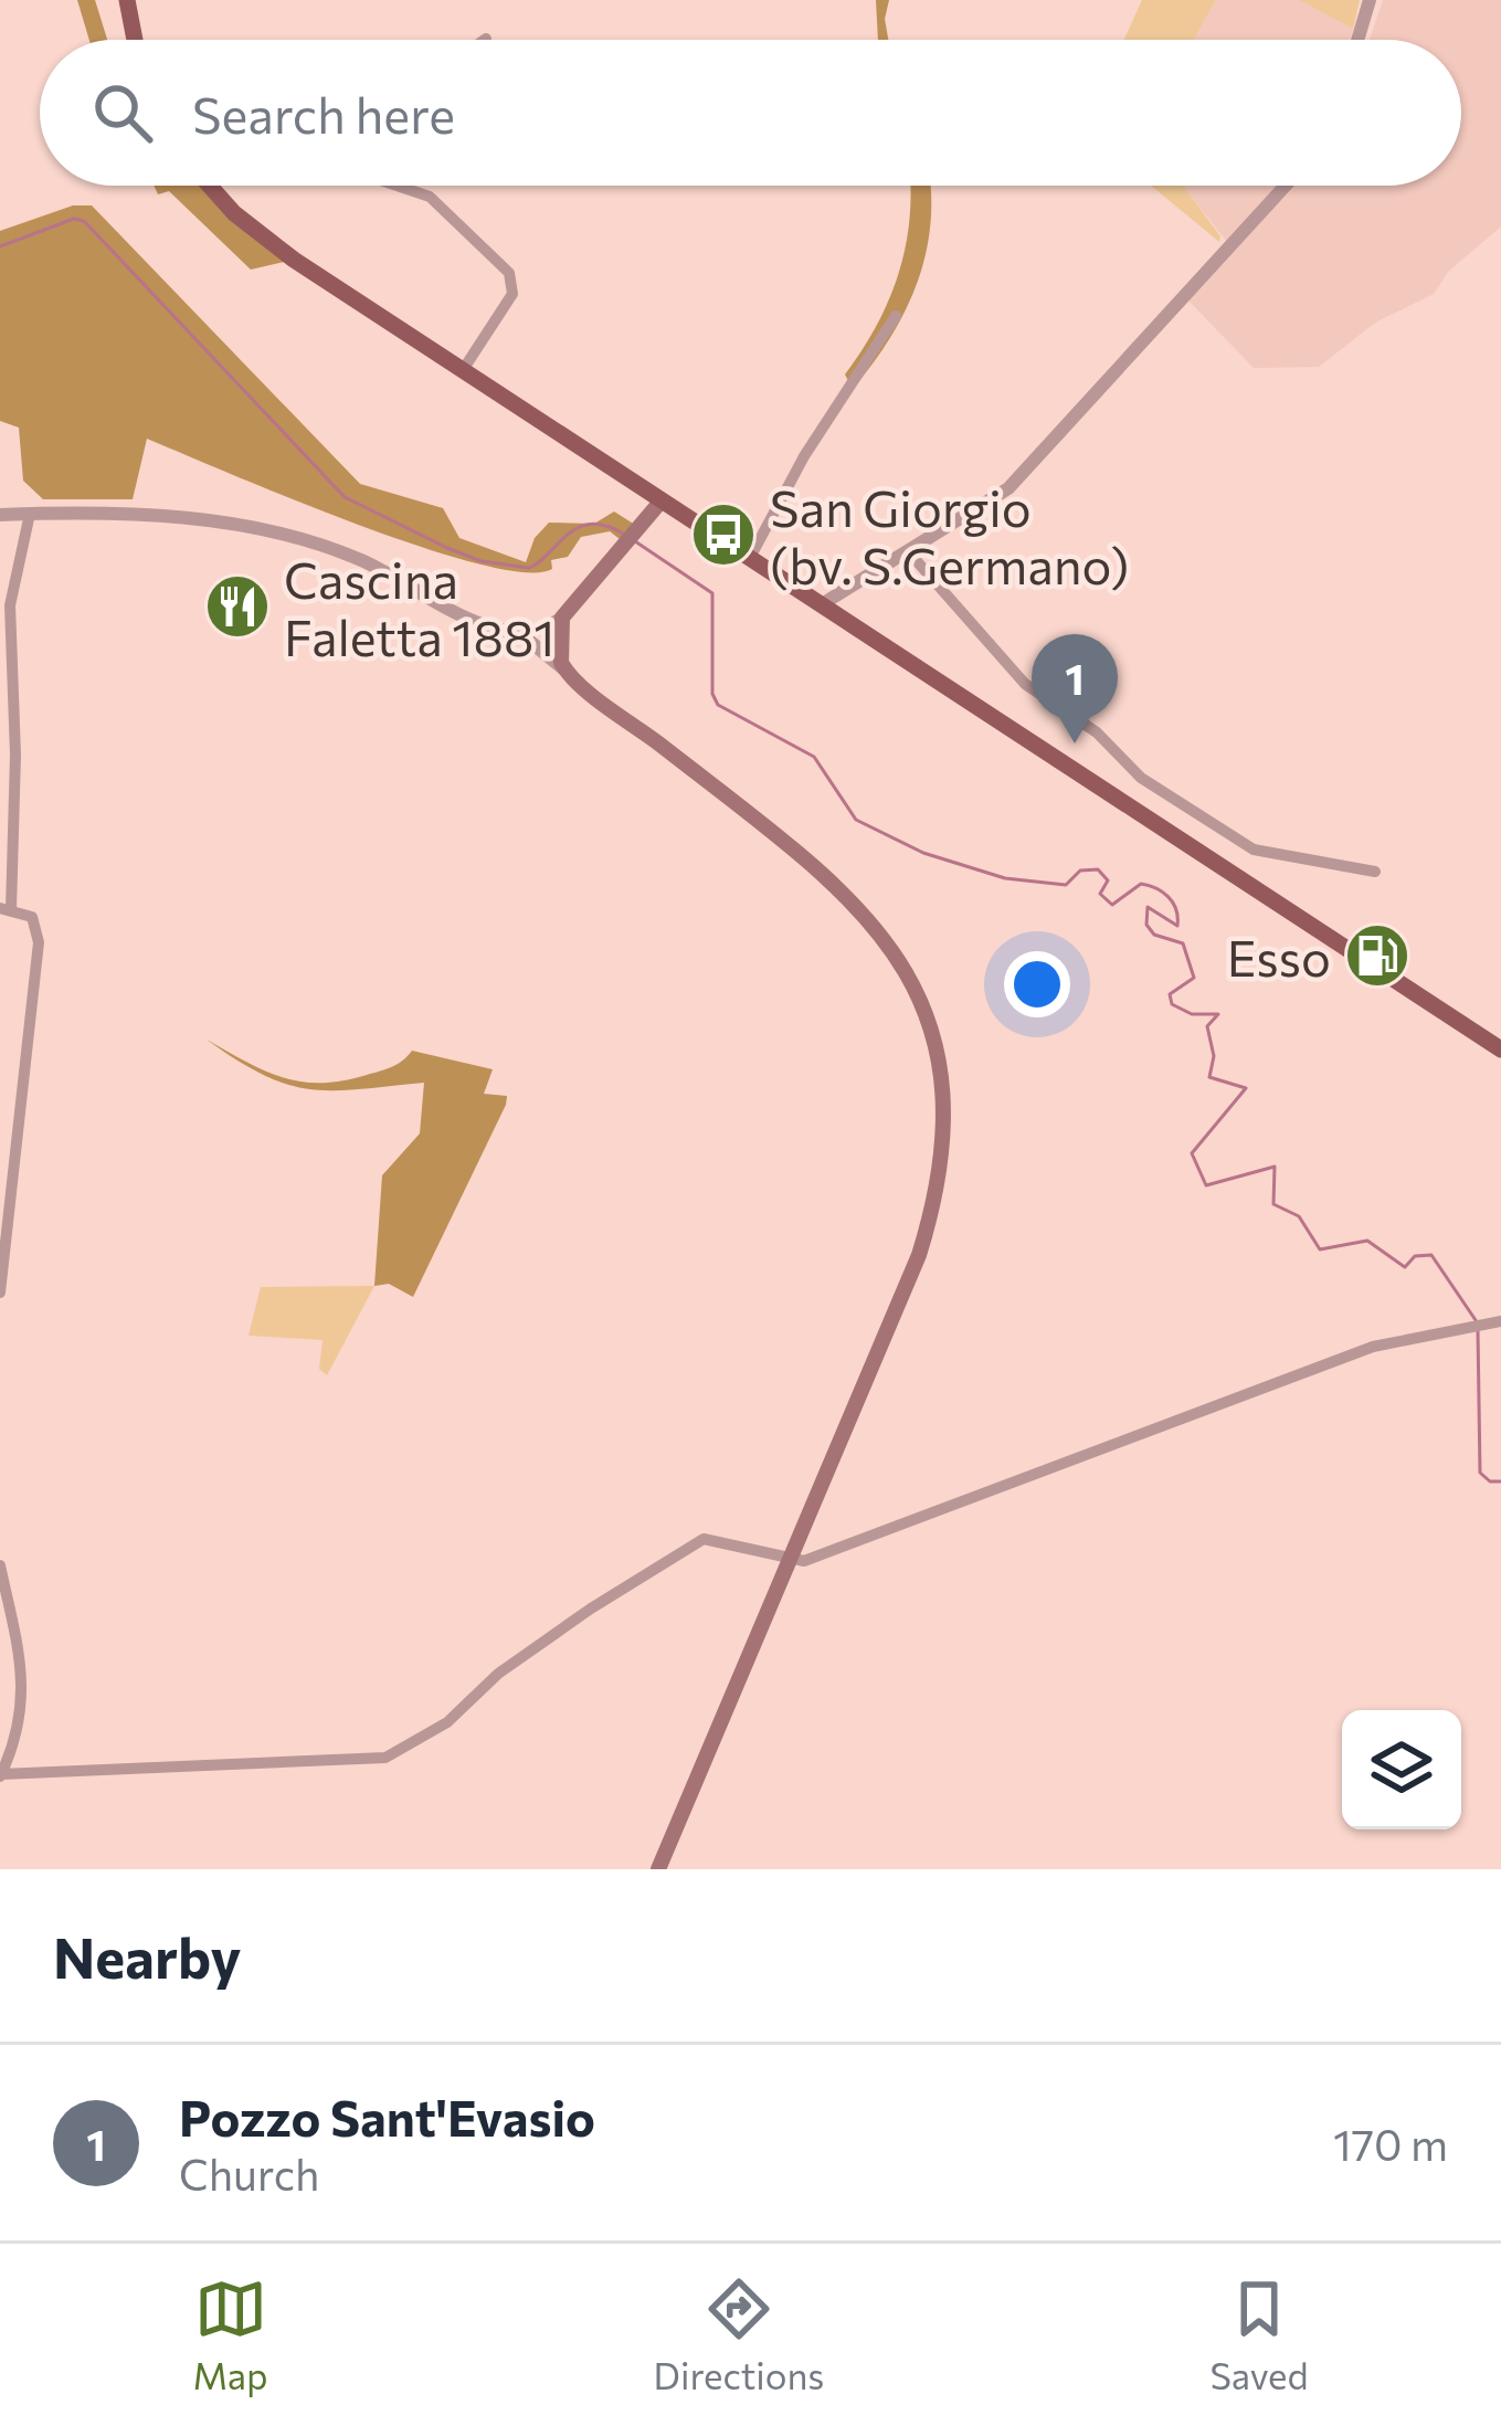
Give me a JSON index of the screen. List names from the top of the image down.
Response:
{
  "places": {
    "bus stop": ["San Giorgio (bv. S.Germano)"],
    "restaurant": ["Cascina Faletta 1881"],
    "fuel station": ["Esso"]
  },
  "page": {
    "search": "Search here",
    "pins": "1",
    "heading": "Nearby",
    "list": [
      {
        "mark": "1",
        "name": "Pozzo Sant'Evasio",
        "note": "Church",
        "value": "170 m"
      }
    ],
    "nav": ["Map", "Directions", "Saved"]
  }
}
